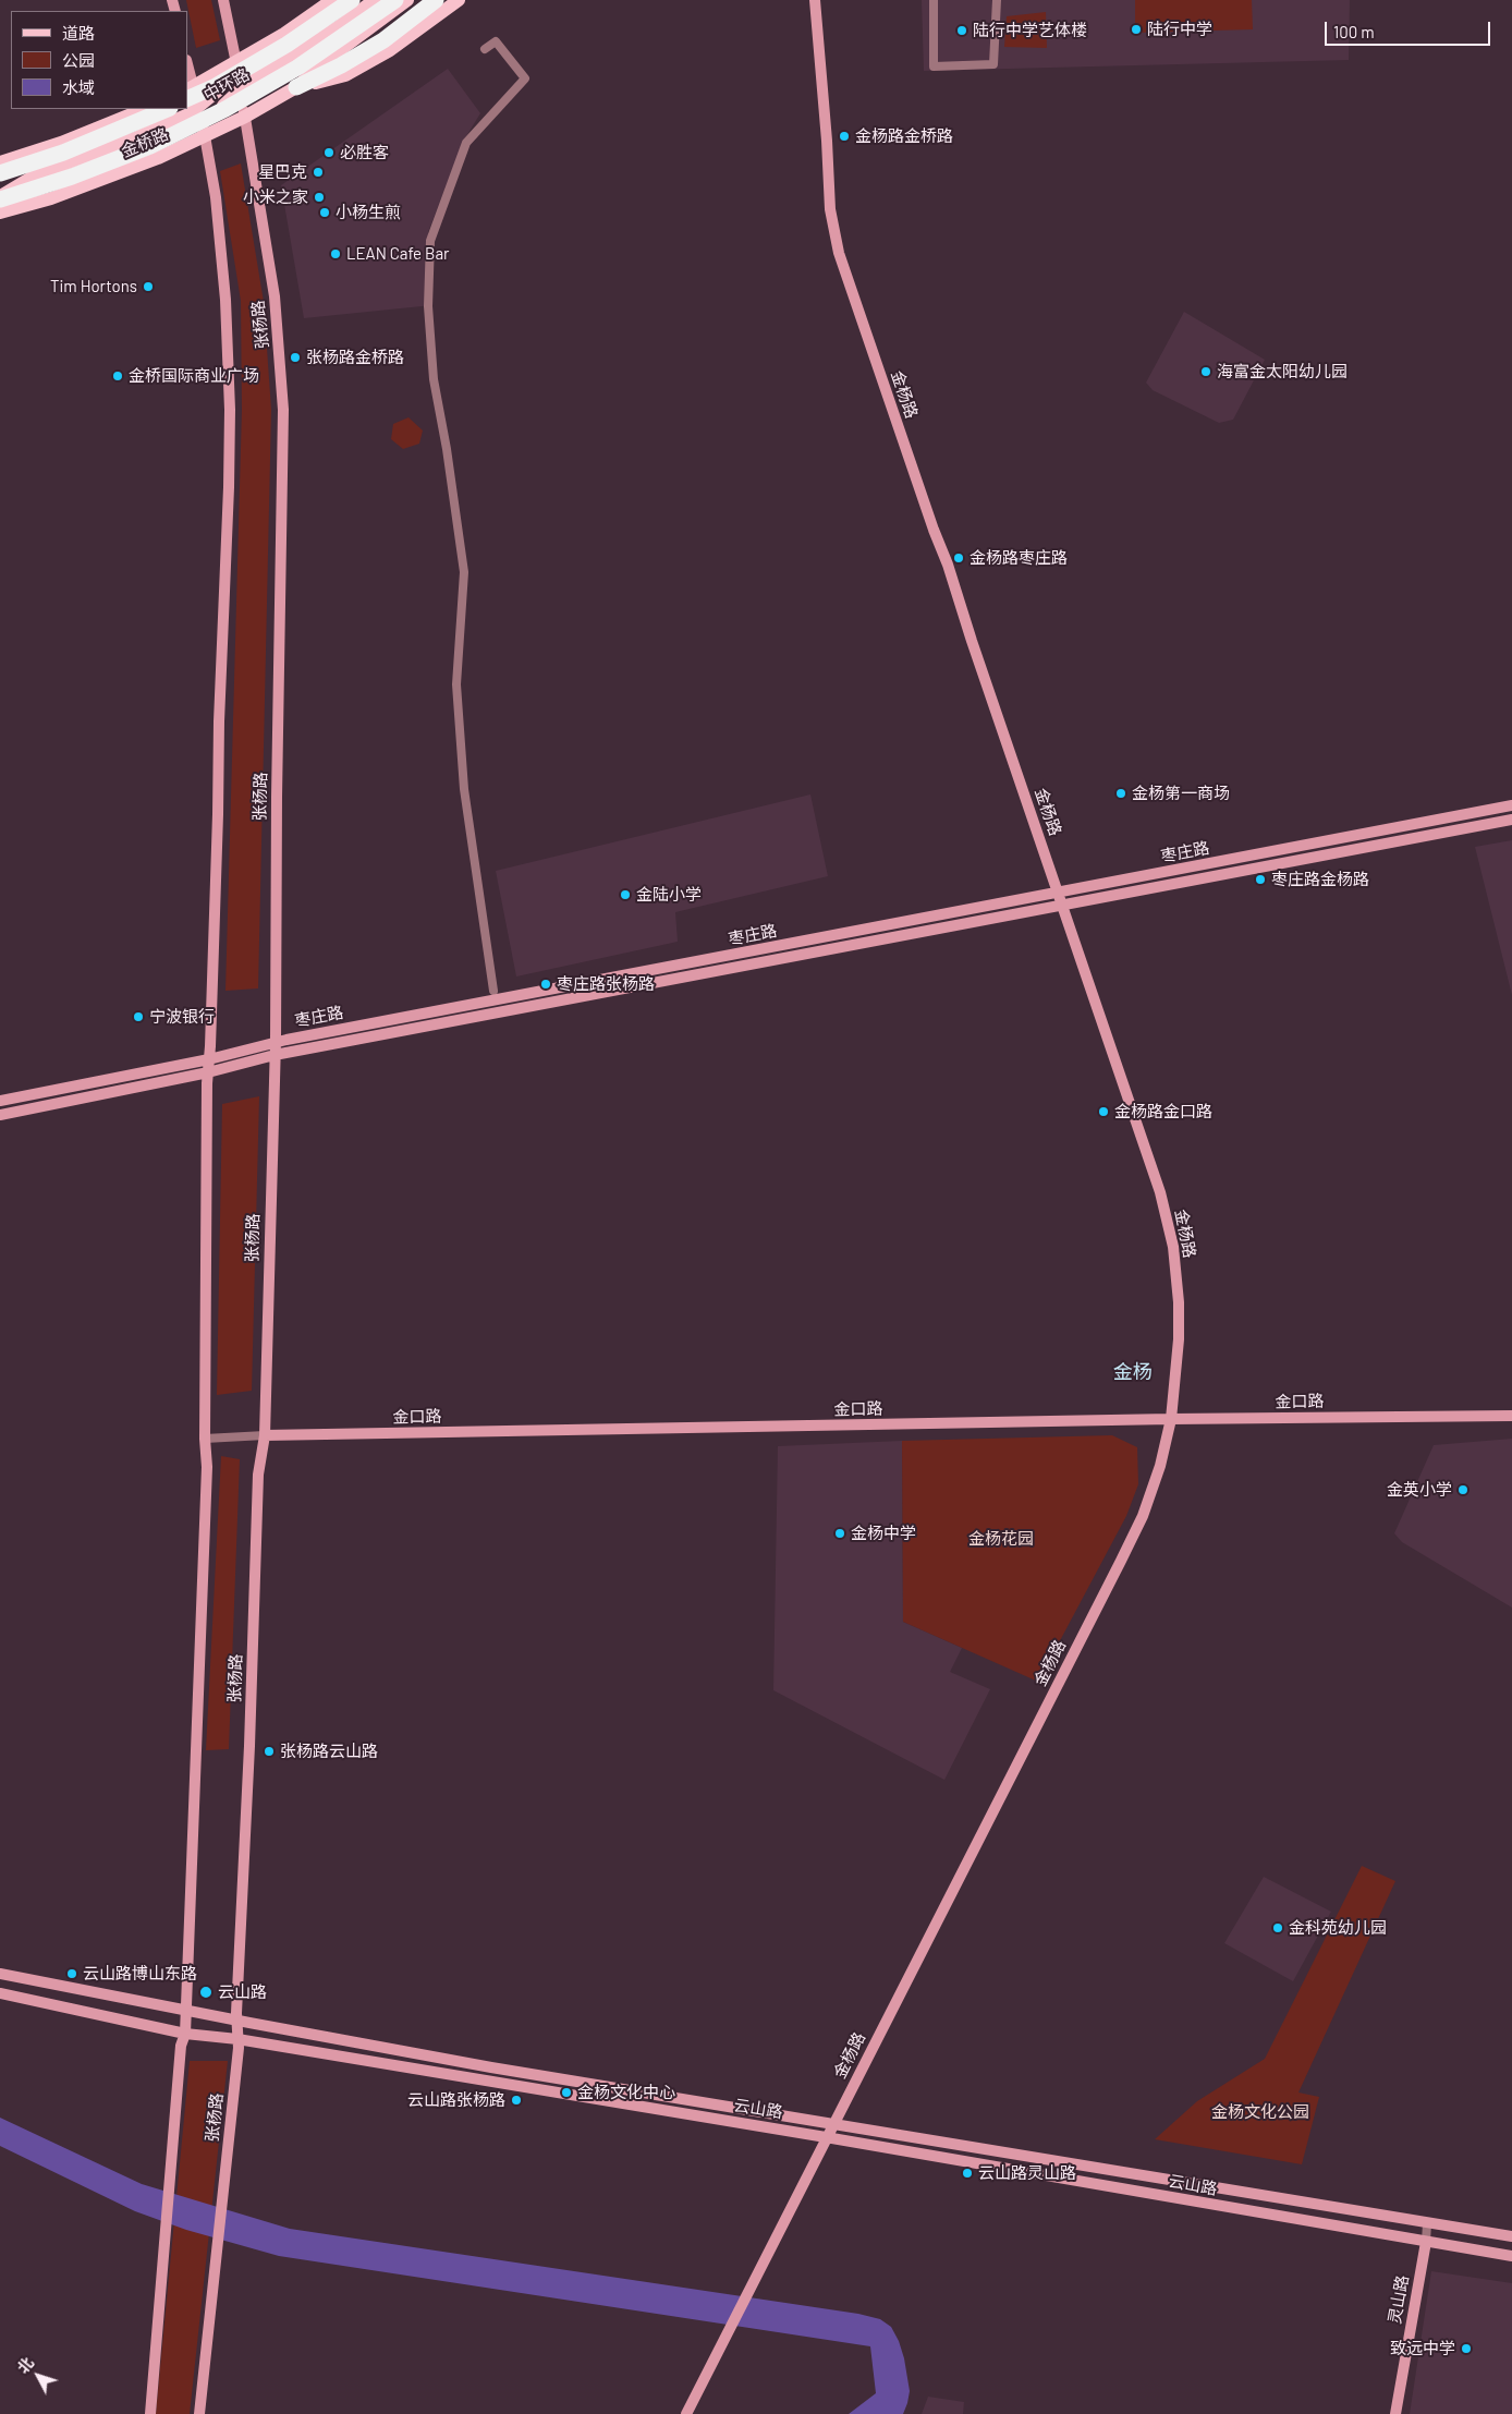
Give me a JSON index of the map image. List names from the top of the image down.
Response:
{
  "streets": {
    "highway": ["中环路"],
    "main road": [
      "金桥路",
      "张杨路",
      "金杨路",
      "枣庄路",
      "金口路",
      "云山路",
      "灵山路"
    ]
  },
  "crossings": [
    ["中环路", "张杨路"],
    ["金桥路", "张杨路"],
    ["张杨路", "枣庄路"],
    ["张杨路", "金口路"],
    ["张杨路", "云山路"],
    ["金杨路", "枣庄路"],
    ["金杨路", "金口路"],
    ["金杨路", "云山路"],
    ["云山路", "灵山路"]
  ],
  "districts": ["金杨"],
  "parks": ["金杨花园", "金杨文化公园"],
  "places": [
    "陆行中学",
    "陆行中学艺体楼",
    "金杨路金桥路",
    "必胜客",
    "星巴克",
    "小米之家",
    "小杨生煎",
    "LEAN Cafe Bar",
    "Tim Hortons",
    "张杨路金桥路",
    "海富金太阳幼儿园",
    "金桥国际商业广场",
    "金杨路枣庄路",
    "金杨第一商场",
    "枣庄路金杨路",
    "金陆小学",
    "枣庄路张杨路",
    "宁波银行",
    "金杨路金口路",
    "金英小学",
    "金杨中学",
    "张杨路云山路",
    "金科苑幼儿园",
    "云山路博山东路",
    "云山路",
    "金杨文化中心",
    "云山路张杨路",
    "云山路灵山路",
    "致远中学"
  ],
  "legend": ["道路", "公园", "水域"],
  "scale_bar": "100 m",
  "north": "top left"
}
